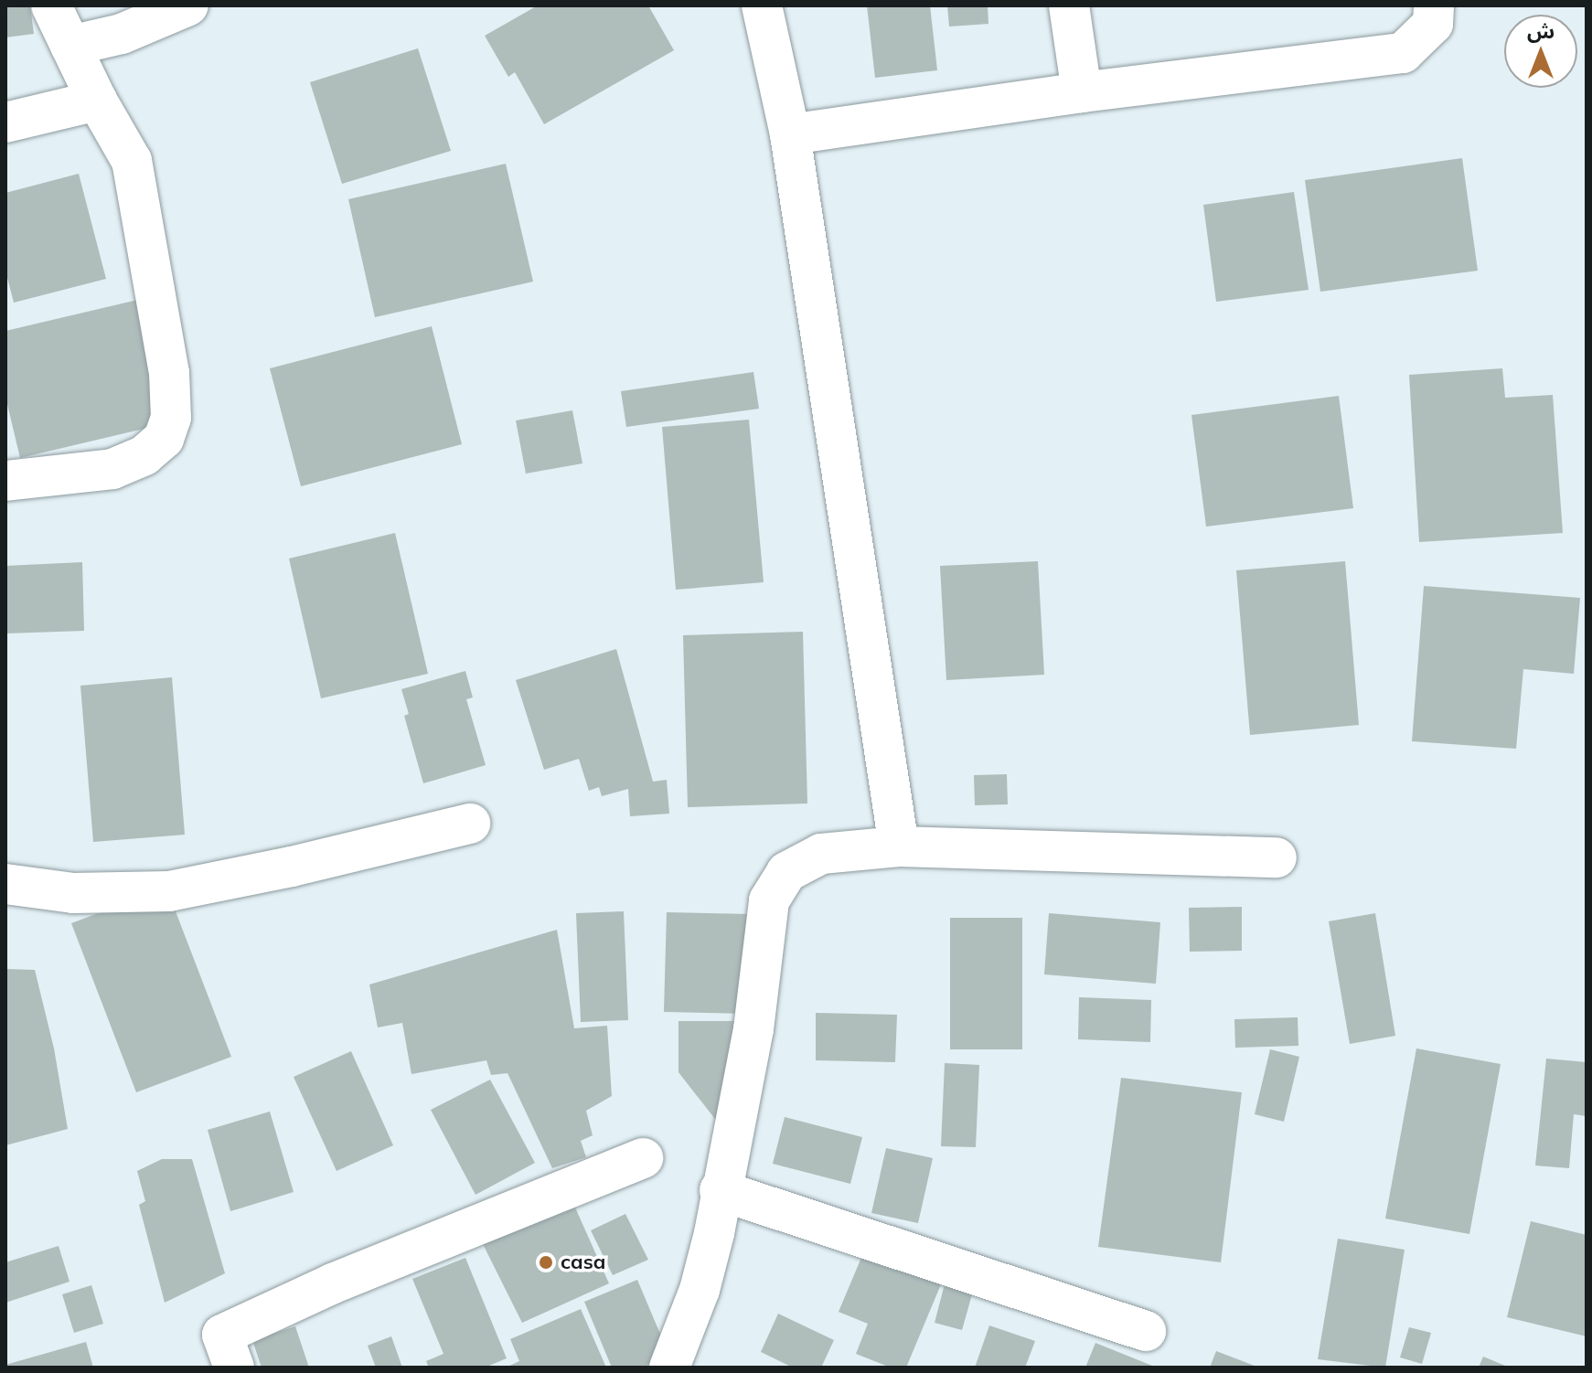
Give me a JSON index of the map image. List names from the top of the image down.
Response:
{
  "places": ["casa"],
  "north": "top"
}
